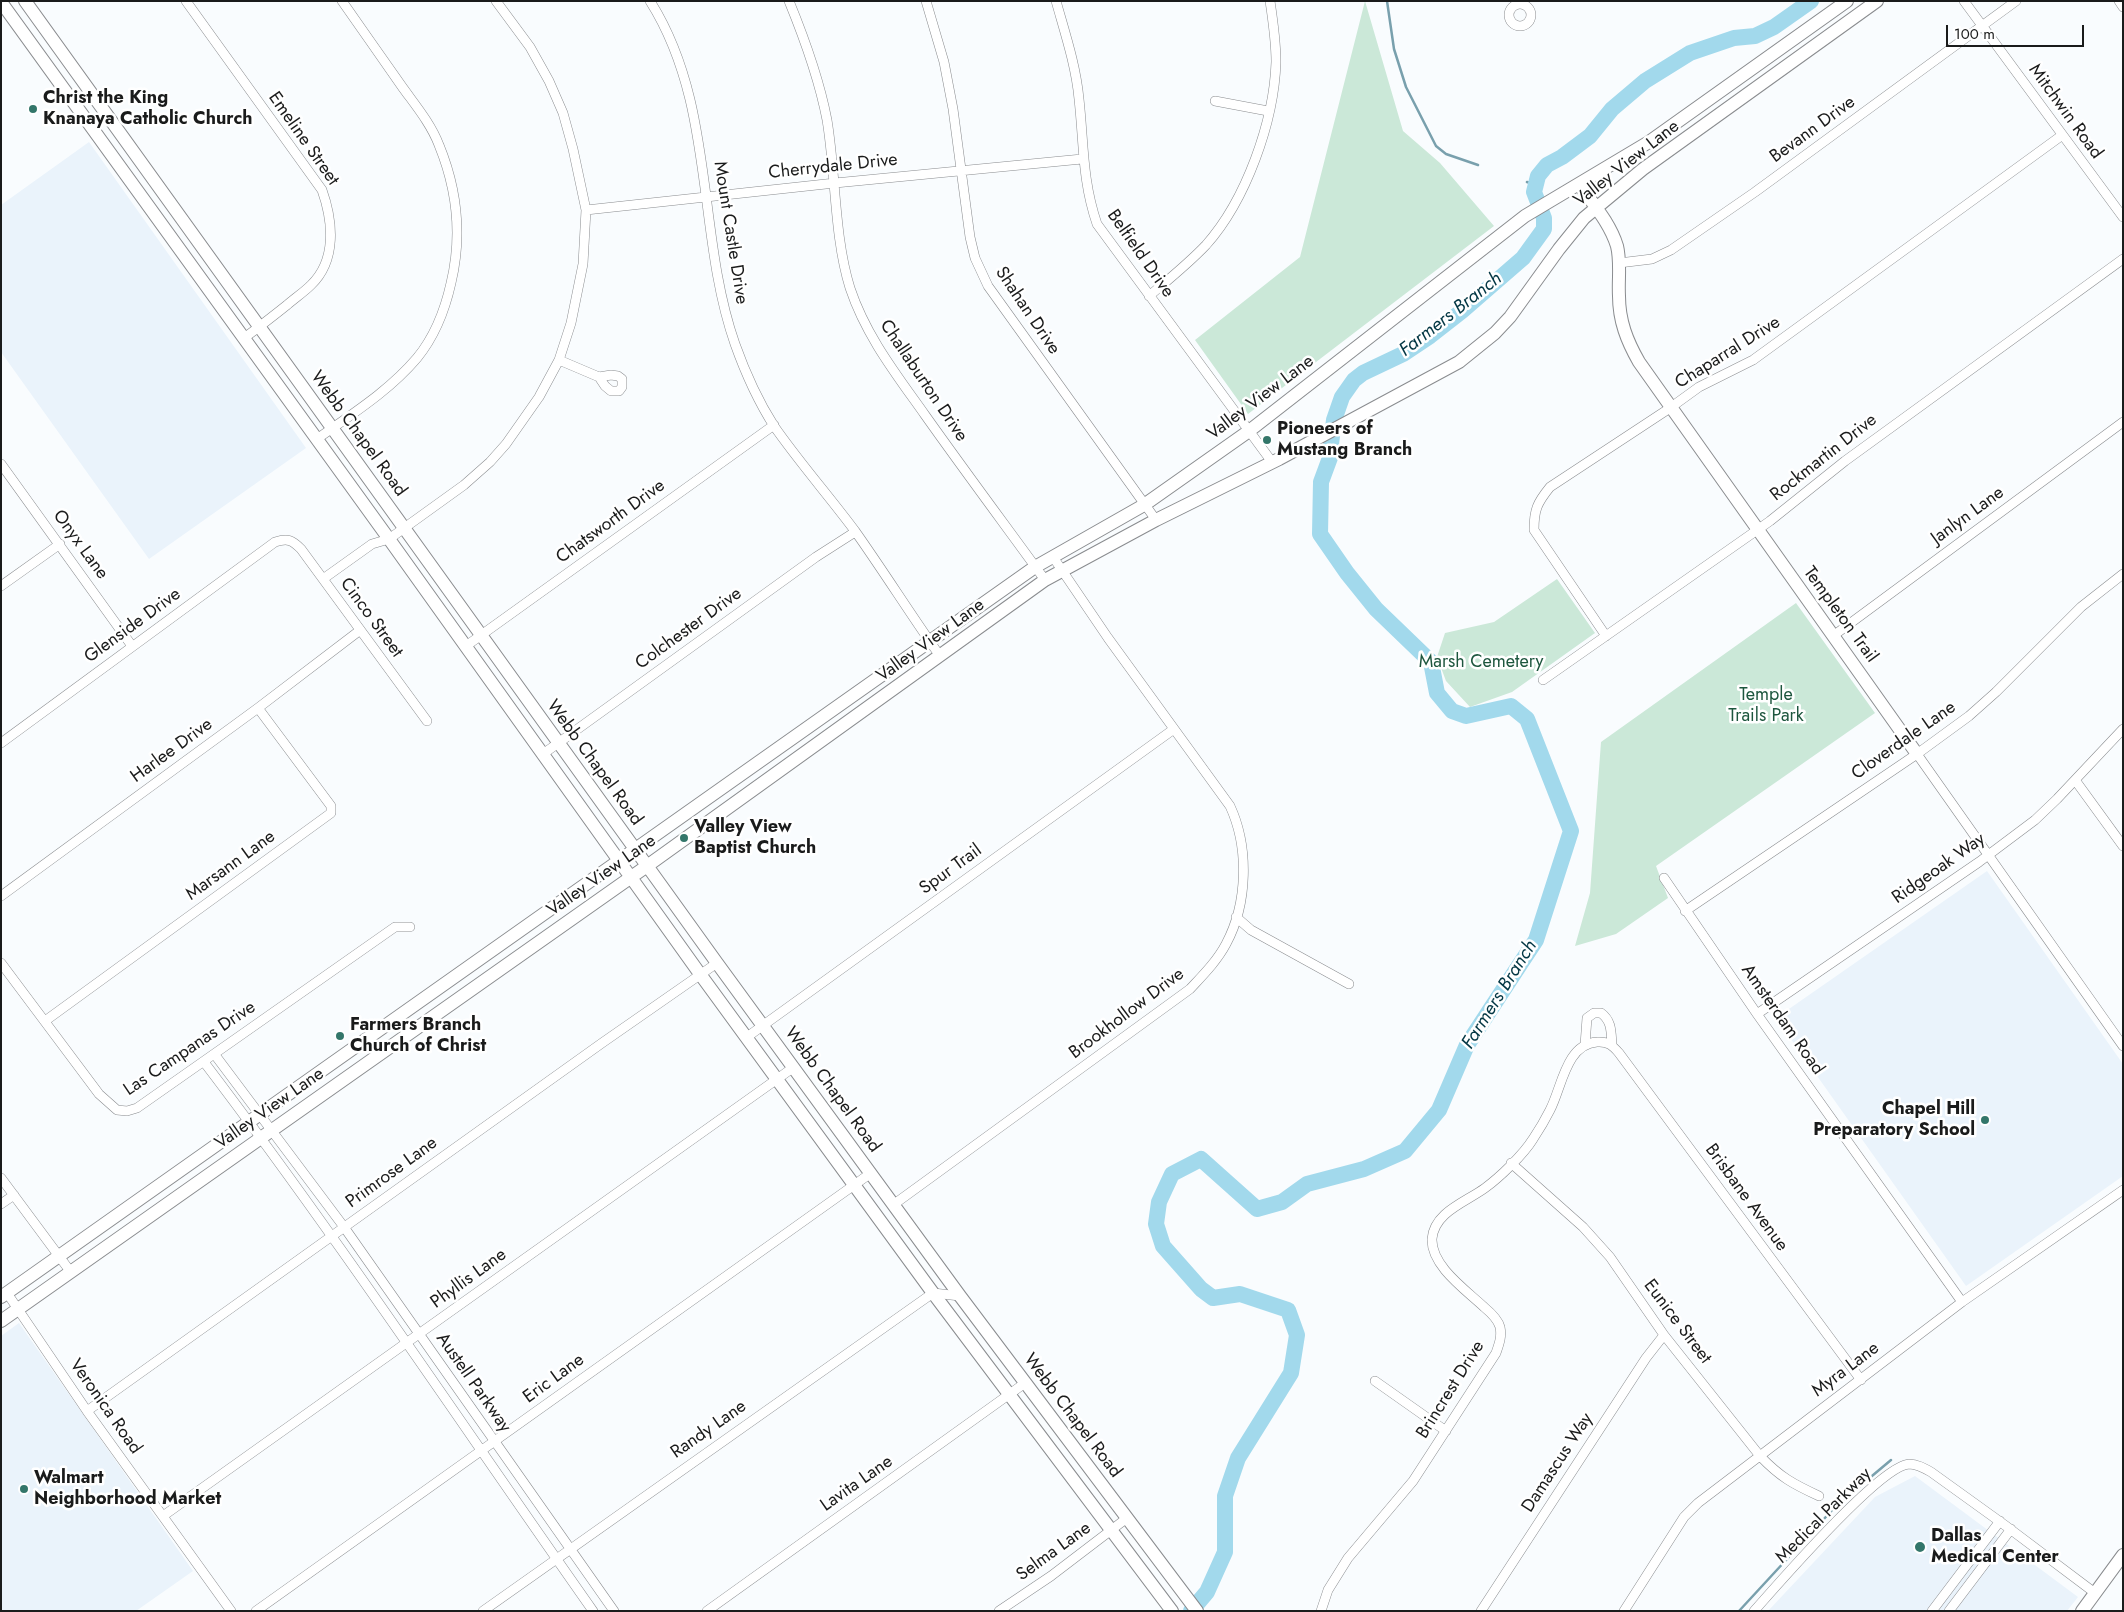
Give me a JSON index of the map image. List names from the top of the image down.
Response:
{
  "streets": {
    "main road": ["Valley View Lane", "Webb Chapel Road", "Templeton Trail"],
    "street": [
      "Mitchwin Road",
      "Bevann Drive",
      "Emeline Street",
      "Cherrydale Drive",
      "Mount Castle Drive",
      "Belfield Drive",
      "Shahan Drive",
      "Chaparral Drive",
      "Challaburton Drive",
      "Rockmartin Drive",
      "Janlyn Lane",
      "Chatsworth Drive",
      "Onyx Lane",
      "Cinco Street",
      "Glenside Drive",
      "Colchester Drive",
      "Cloverdale Lane",
      "Harlee Drive",
      "Marsann Lane",
      "Ridgeoak Way",
      "Spur Trail",
      "Brookhollow Drive",
      "Amsterdam Road",
      "Las Campanas Drive",
      "Primrose Lane",
      "Brisbane Avenue",
      "Phyllis Lane",
      "Eunice Street",
      "Myra Lane",
      "Eric Lane",
      "Austell Parkway",
      "Brincrest Drive",
      "Veronica Road",
      "Randy Lane",
      "Damascus Way",
      "Lavita Lane",
      "Medical Parkway",
      "Selma Lane"
    ]
  },
  "crossings": [
    ["Mitchwin Road", "Bevann Drive"],
    ["Mitchwin Road", "Chaparral Drive"],
    ["Bevann Drive", "Templeton Trail"],
    ["Emeline Street", "Webb Chapel Road"],
    ["Valley View Lane", "Mount Castle Drive"],
    ["Valley View Lane", "Belfield Drive"],
    ["Valley View Lane", "Shahan Drive"],
    ["Valley View Lane", "Challaburton Drive"],
    ["Valley View Lane", "Webb Chapel Road"],
    ["Valley View Lane", "Templeton Trail"],
    ["Valley View Lane", "Brookhollow Drive"],
    ["Valley View Lane", "Austell Parkway"],
    ["Valley View Lane", "Veronica Road"],
    ["Cherrydale Drive", "Mount Castle Drive"],
    ["Cherrydale Drive", "Belfield Drive"],
    ["Cherrydale Drive", "Shahan Drive"],
    ["Cherrydale Drive", "Challaburton Drive"],
    ["Mount Castle Drive", "Chatsworth Drive"],
    ["Mount Castle Drive", "Colchester Drive"],
    ["Chaparral Drive", "Rockmartin Drive"],
    ["Chaparral Drive", "Templeton Trail"],
    ["Webb Chapel Road", "Chatsworth Drive"],
    ["Webb Chapel Road", "Colchester Drive"],
    ["Webb Chapel Road", "Spur Trail"],
    ["Webb Chapel Road", "Brookhollow Drive"],
    ["Webb Chapel Road", "Primrose Lane"],
    ["Webb Chapel Road", "Phyllis Lane"],
    ["Webb Chapel Road", "Eric Lane"],
    ["Webb Chapel Road", "Randy Lane"],
    ["Webb Chapel Road", "Lavita Lane"],
    ["Webb Chapel Road", "Selma Lane"],
    ["Rockmartin Drive", "Templeton Trail"],
    ["Janlyn Lane", "Templeton Trail"],
    ["Onyx Lane", "Glenside Drive"],
    ["Templeton Trail", "Cloverdale Lane"],
    ["Templeton Trail", "Ridgeoak Way"],
    ["Cinco Street", "Glenside Drive"],
    ["Cinco Street", "Harlee Drive"],
    ["Cloverdale Lane", "Amsterdam Road"],
    ["Harlee Drive", "Marsann Lane"],
    ["Marsann Lane", "Las Campanas Drive"],
    ["Ridgeoak Way", "Amsterdam Road"],
    ["Spur Trail", "Brookhollow Drive"],
    ["Amsterdam Road", "Myra Lane"],
    ["Las Campanas Drive", "Austell Parkway"],
    ["Primrose Lane", "Austell Parkway"],
    ["Primrose Lane", "Veronica Road"],
    ["Brisbane Avenue", "Myra Lane"],
    ["Phyllis Lane", "Austell Parkway"],
    ["Phyllis Lane", "Veronica Road"],
    ["Eunice Street", "Myra Lane"],
    ["Eunice Street", "Brincrest Drive"],
    ["Eunice Street", "Damascus Way"],
    ["Eric Lane", "Austell Parkway"],
    ["Austell Parkway", "Randy Lane"]
  ],
  "water": ["Farmers Branch"],
  "parks": ["Marsh Cemetery", "Temple Trails Park"],
  "places": [
    "Christ the King Knanaya Catholic Church",
    "Pioneers of Mustang Branch",
    "Valley View Baptist Church",
    "Farmers Branch Church of Christ",
    "Chapel Hill Preparatory School",
    "Walmart Neighborhood Market",
    "Dallas Medical Center"
  ],
  "scale_bar": "100 m"
}
